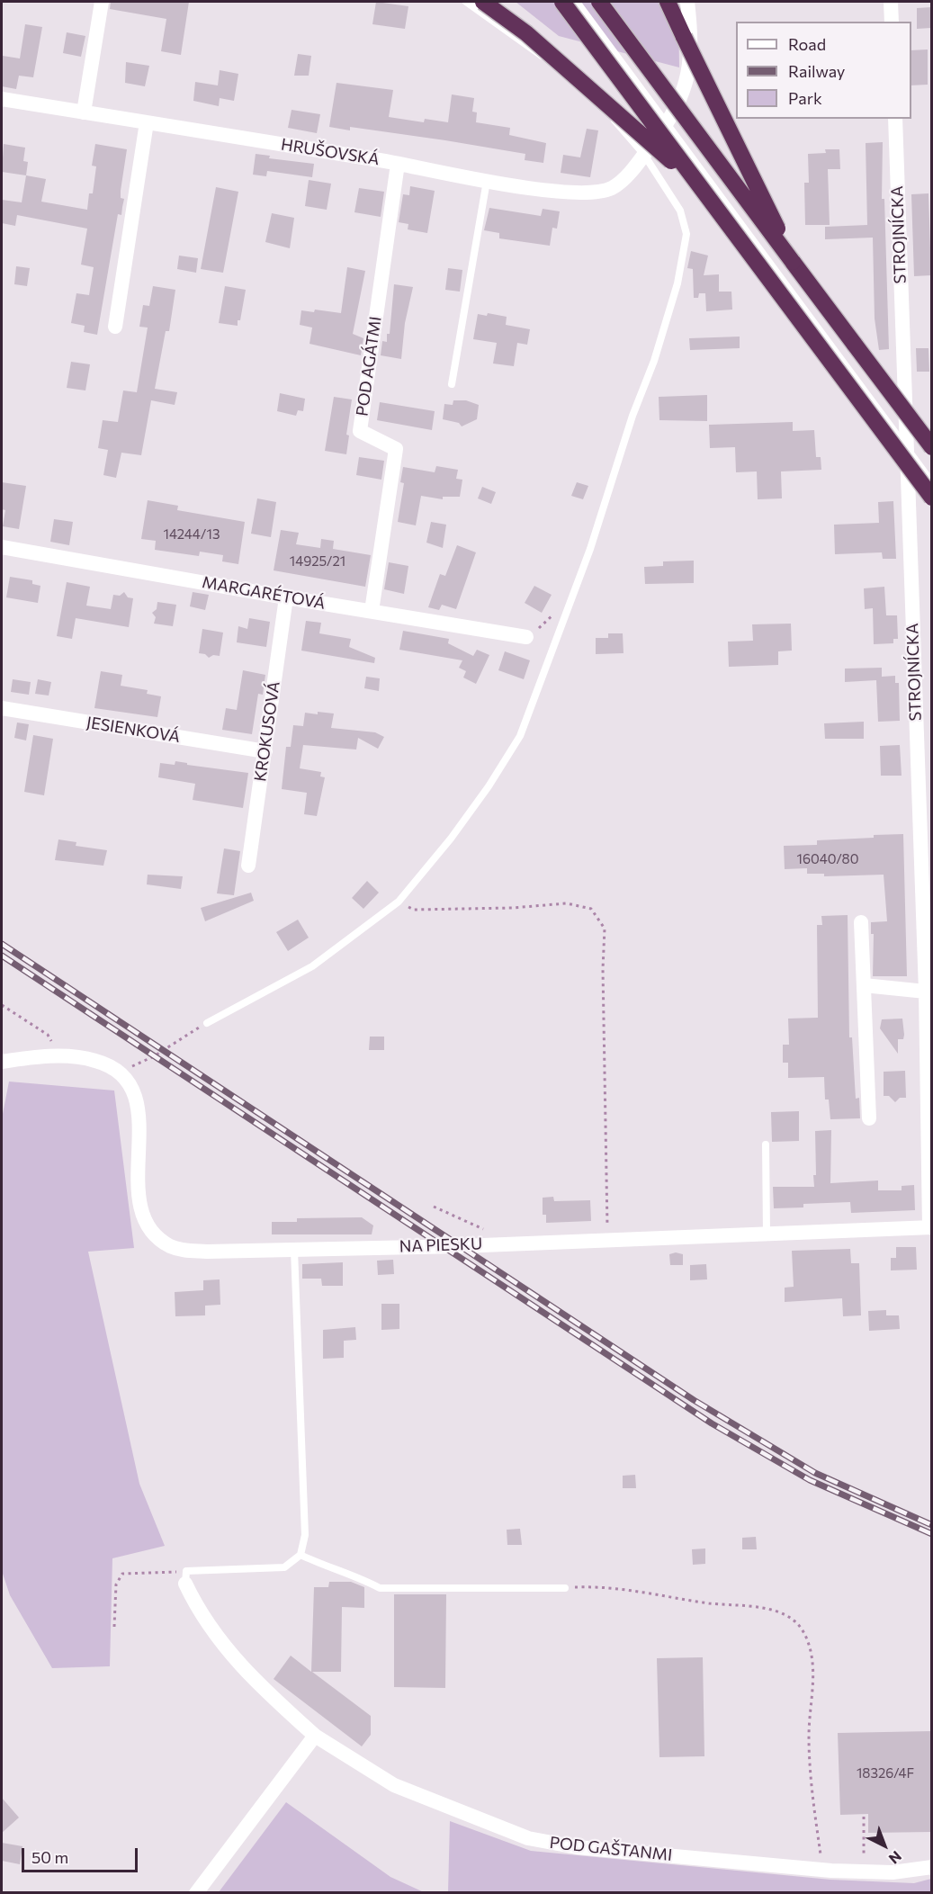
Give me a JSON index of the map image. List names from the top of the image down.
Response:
{
  "streets": {
    "street": [
      "HRUŠOVSKÁ",
      "STROJNÍCKA",
      "POD AGÁTMI",
      "MARGARÉTOVÁ",
      "JESIENKOVÁ",
      "KROKUSOVÁ",
      "NA PIESKU",
      "POD GAŠTANMI"
    ]
  },
  "crossings": [
    ["HRUŠOVSKÁ", "POD AGÁTMI"],
    ["STROJNÍCKA", "NA PIESKU"],
    ["POD AGÁTMI", "MARGARÉTOVÁ"],
    ["MARGARÉTOVÁ", "KROKUSOVÁ"],
    ["JESIENKOVÁ", "KROKUSOVÁ"]
  ],
  "house_numbers": [
    "14244/13",
    "14925/21",
    "16040/80",
    "18326/4F"
  ],
  "legend": ["Road", "Railway", "Park"],
  "scale_bar": "50 m",
  "north": "bottom right"
}
